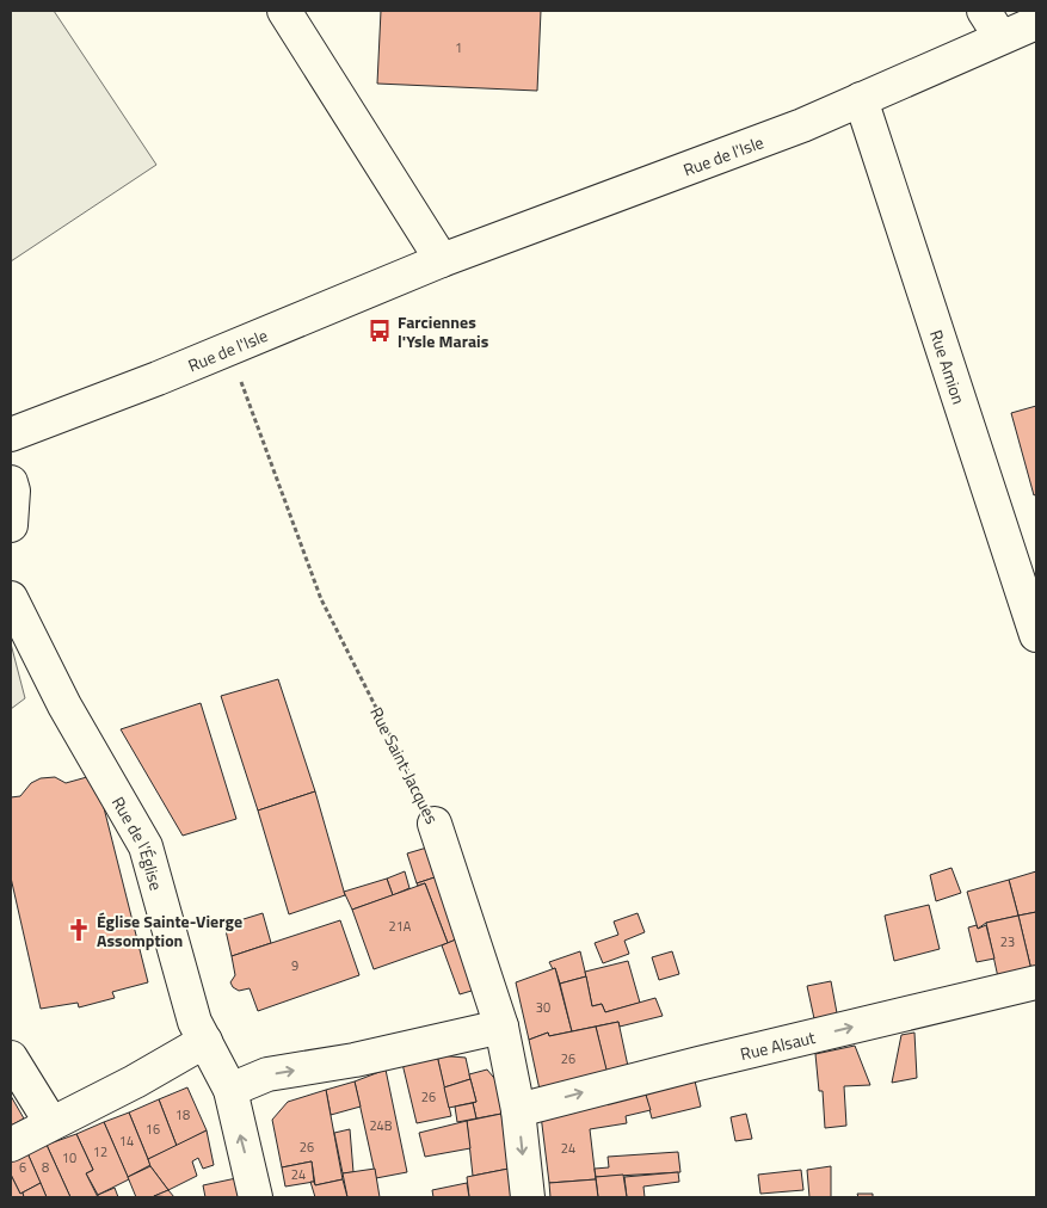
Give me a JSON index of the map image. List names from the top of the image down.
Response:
{
  "streets": {
    "street": [
      "Rue de l'Isle",
      "Rue Amion",
      "Rue Saint-Jacques",
      "Rue de l'Église",
      "Rue Alsaut"
    ]
  },
  "crossings": [
    ["Rue de l'Isle", "Rue Amion"],
    ["Rue de l'Isle", "Rue Saint-Jacques"],
    ["Rue Saint-Jacques", "Rue Alsaut"]
  ],
  "one_way": ["Rue Alsaut"],
  "places": {
    "bus stop": ["Farciennes l'Ysle Marais"],
    "church": ["Église Sainte-Vierge Assomption"]
  },
  "house_numbers": [
    "1",
    "21A",
    "23",
    "9",
    "30",
    "26",
    "26",
    "18",
    "24B",
    "16",
    "14",
    "26",
    "24",
    "12",
    "10",
    "6",
    "8",
    "24"
  ]
}
